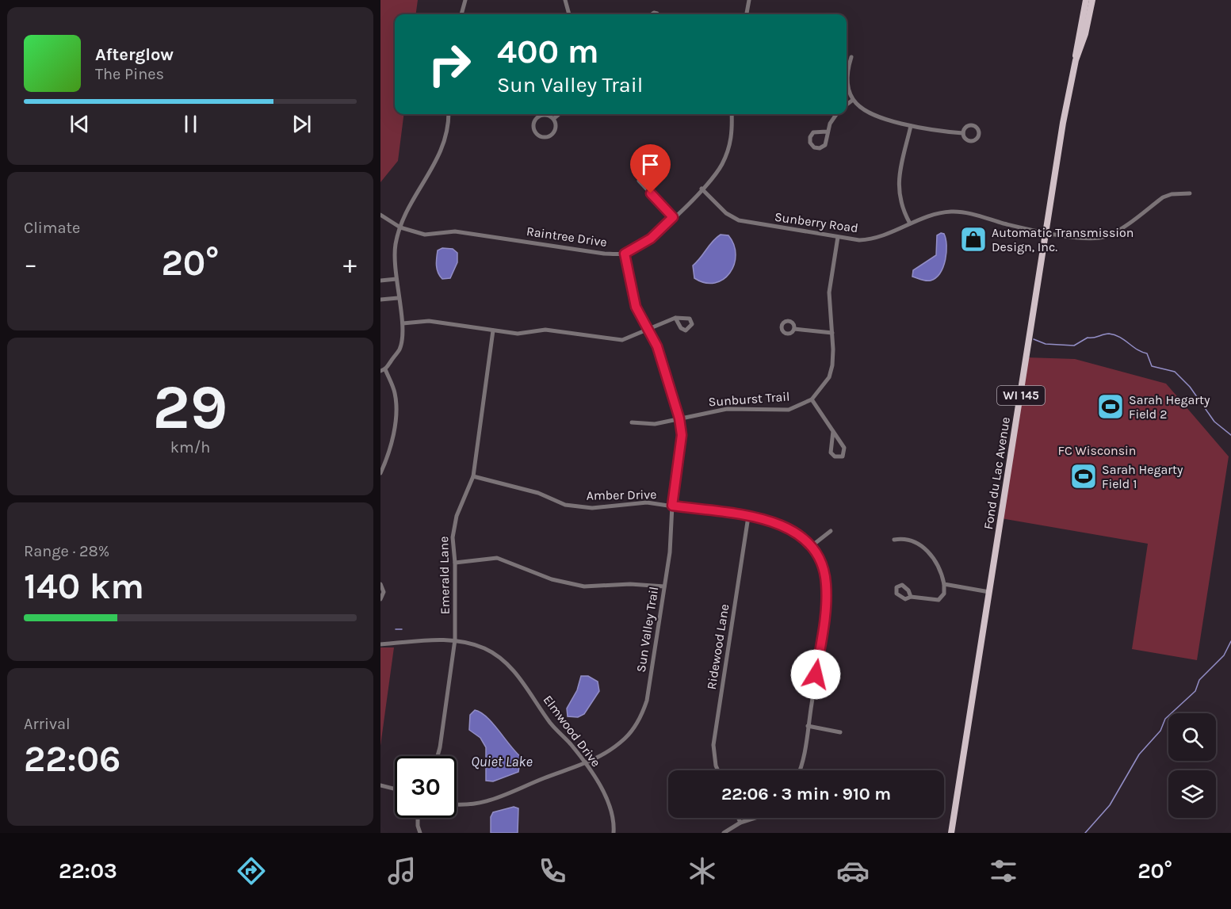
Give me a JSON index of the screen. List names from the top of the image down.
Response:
{
  "streets": {
    "main road": ["WI 145", "Fond du Lac Avenue"],
    "street": [
      "Sunberry Road",
      "Raintree Drive",
      "Sunburst Trail",
      "Amber Drive",
      "Emerald Lane",
      "Sun Valley Trail",
      "Ridewood Lane",
      "Elmwood Drive"
    ]
  },
  "crossings": [
    ["Sunberry Road", "Raintree Drive"],
    ["Sunberry Road", "Sunburst Trail"],
    ["Sunberry Road", "Fond du Lac Avenue"],
    ["Raintree Drive", "Sun Valley Trail"],
    ["Sunburst Trail", "Sun Valley Trail"],
    ["Amber Drive", "Emerald Lane"],
    ["Amber Drive", "Sun Valley Trail"],
    ["Amber Drive", "Ridewood Lane"],
    ["Emerald Lane", "Elmwood Drive"],
    ["Sun Valley Trail", "Elmwood Drive"]
  ],
  "water": ["Quiet Lake"],
  "parks": ["FC Wisconsin"],
  "places": {
    "shop": ["Automatic Transmission Design, Inc."],
    "sports": ["Sarah Hegarty Field 2", "Sarah Hegarty Field 1"]
  },
  "page": {
    "turn": ["400 m", "Sun Valley Trail"],
    "song": ["Afterglow", "The Pines"],
    "tile": [
      "Climate",
      ["29", "km/h"],
      ["Range · 28%", "140 km"],
      ["Arrival", "22:06"]
    ],
    "heat": ["−", "20°", "+"],
    "limit": "30",
    "trip": "22:06 · 3 min · 910 m",
    "tabs": ["22:03", "20°"]
  }
}
